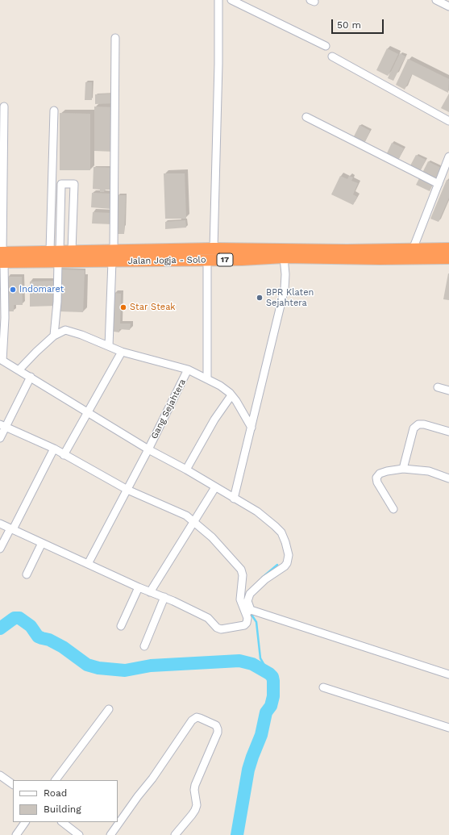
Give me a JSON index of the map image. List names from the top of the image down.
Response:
{
  "streets": {
    "highway": ["17", "Jalan Jogja - Solo"],
    "street": ["Gang Sejahtera"]
  },
  "places": ["Indomaret", "BPR Klaten Sejahtera", "Star Steak"],
  "legend": ["Road", "Building"],
  "scale_bar": "50 m"
}
